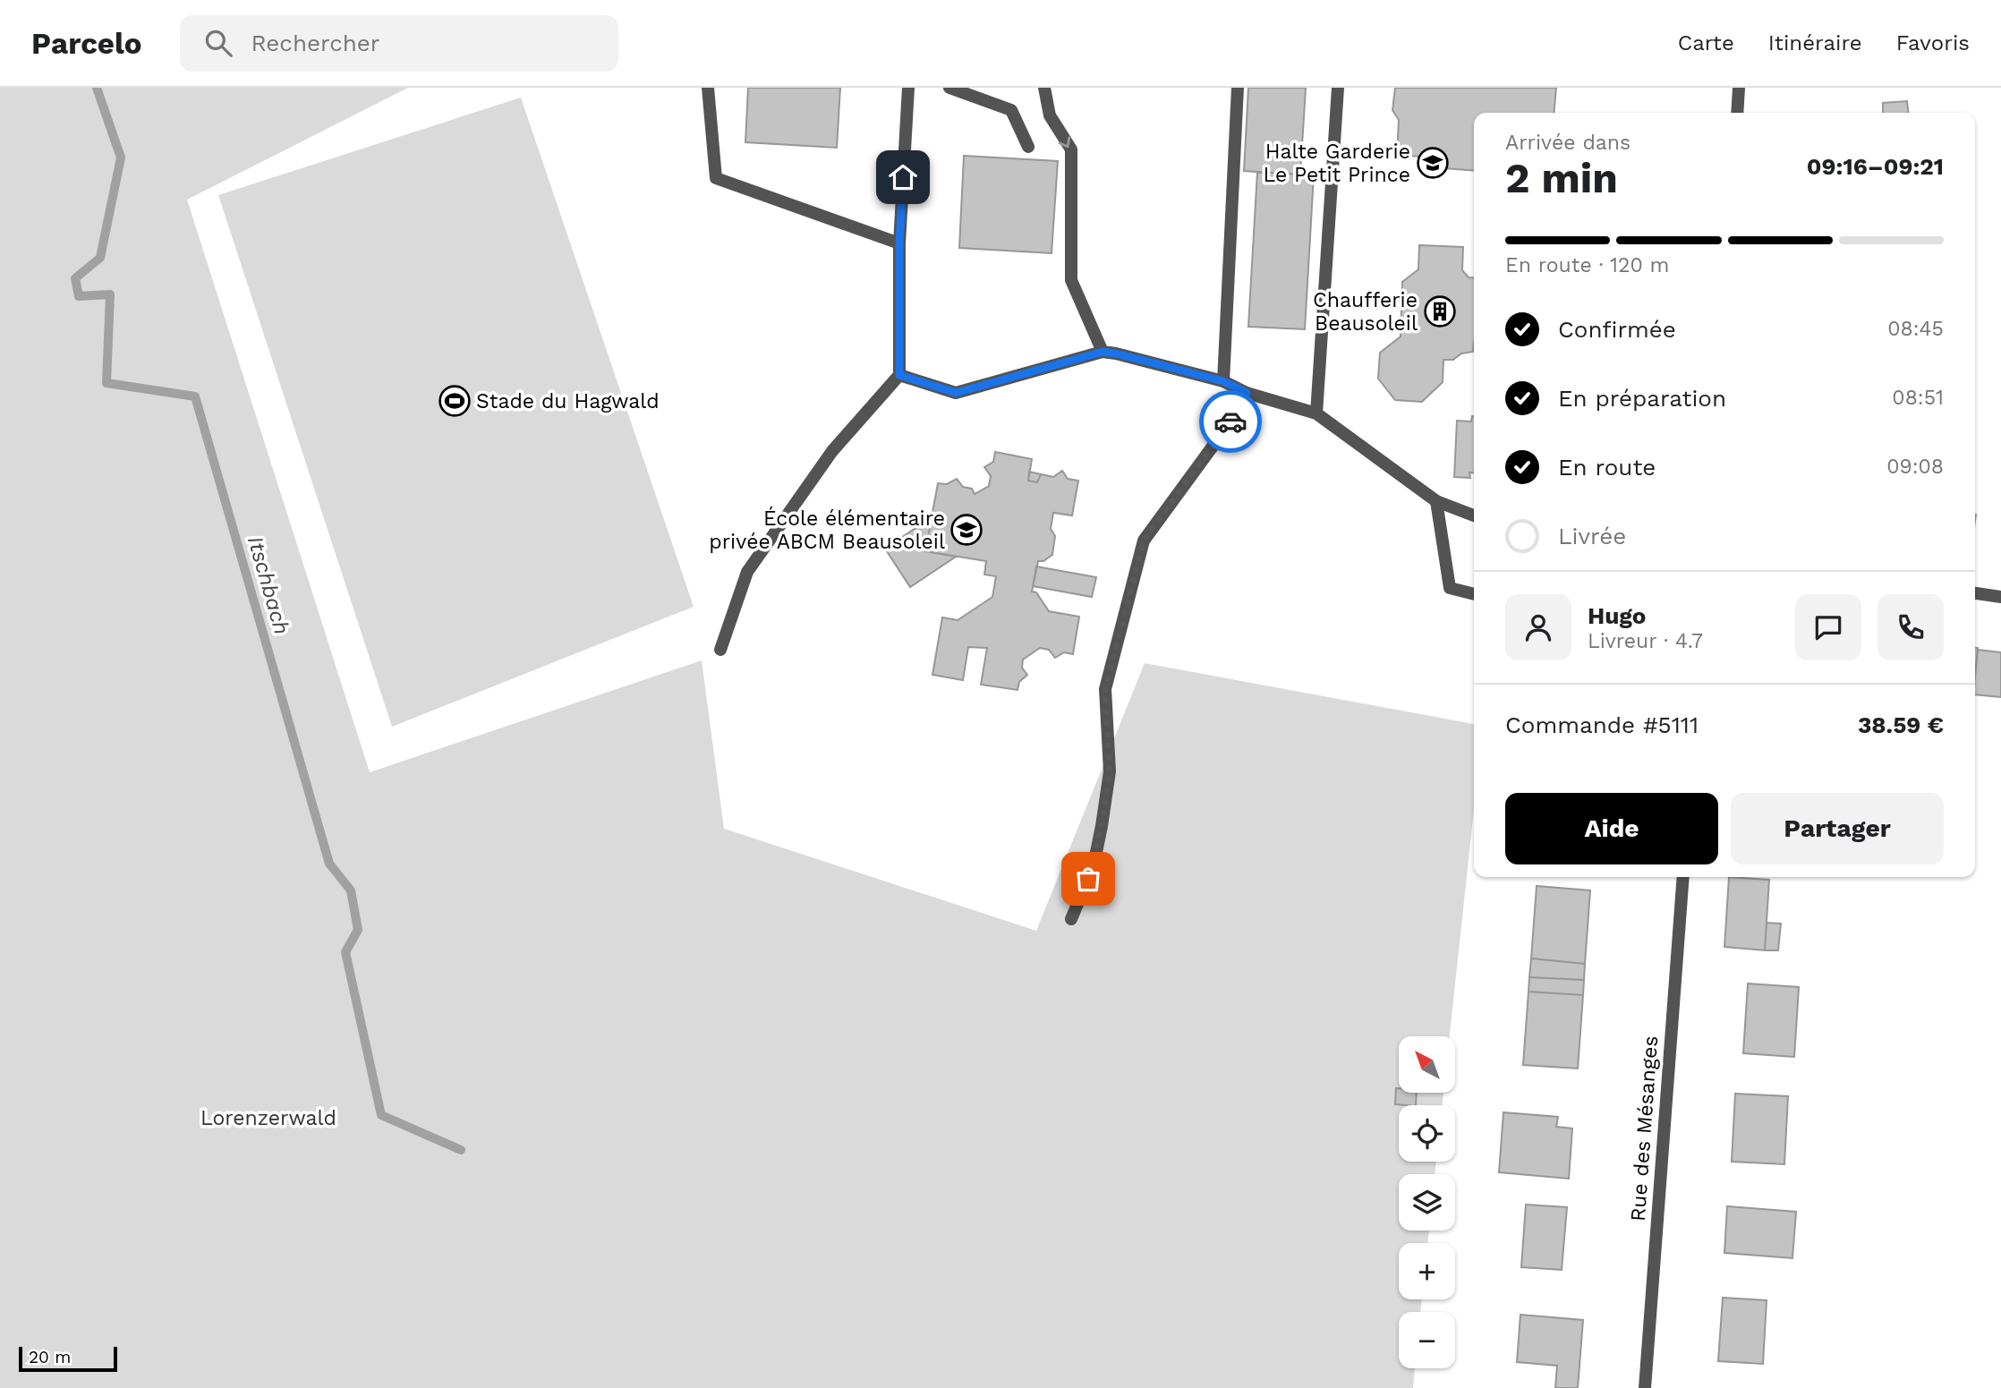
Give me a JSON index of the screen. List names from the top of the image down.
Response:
{
  "streets": {
    "street": ["Rue des Mésanges"]
  },
  "water": ["Itschbach"],
  "parks": ["Lorenzerwald"],
  "places": {
    "school or university": ["Halte Garderie Le Petit Prince", "École élémentaire privée ABCM Beausoleil"],
    "building": ["Chaufferie Beausoleil"],
    "sports": ["Stade du Hagwald"]
  },
  "scale_bar": "20 m",
  "north": "top left",
  "page": {
    "header": "Parcelo",
    "search": "Rechercher",
    "nav": ["Carte", "Itinéraire", "Favoris"],
    "heading": ["2 min", "Arrivée dans", "09:16–09:21"],
    "panel": [
      "Hugo",
      "Livreur · 4.7",
      "Commande #5111",
      "38.59 €"
    ],
    "bar": "En route · 120 m",
    "list": [
      ["Confirmée", "08:45"],
      ["En préparation", "08:51"],
      ["En route", "09:08"],
      "Livrée"
    ],
    "buttons": ["Aide", "Partager"],
    "map_buttons": ["+", "−"],
    "scale": "20 m"
  }
}
